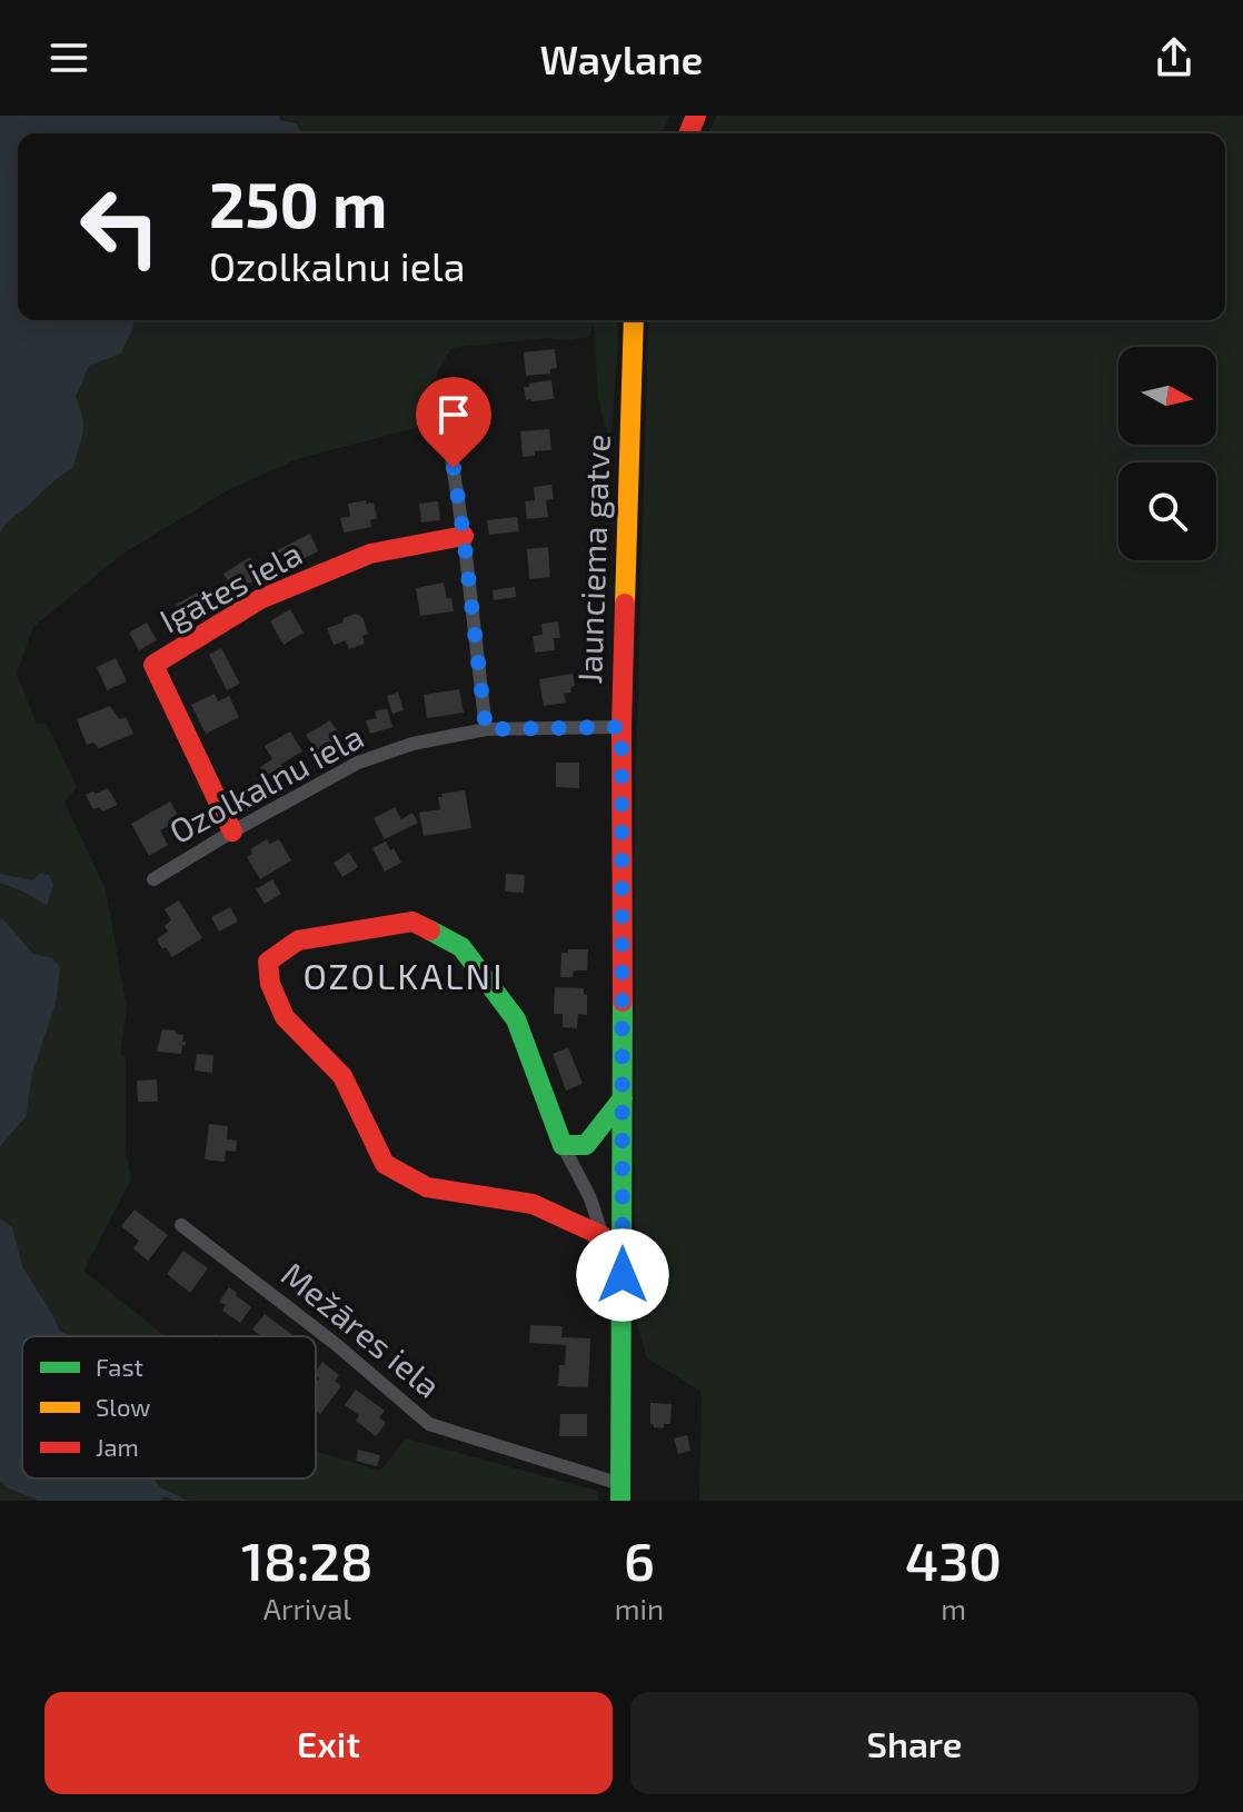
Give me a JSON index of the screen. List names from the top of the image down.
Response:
{
  "streets": {
    "street": [
      "Jaunciema gatve",
      "Igates iela",
      "Ozolkalnu iela",
      "Mežāres iela"
    ]
  },
  "crossings": [
    ["Jaunciema gatve", "Ozolkalnu iela"],
    ["Jaunciema gatve", "Mežāres iela"],
    ["Igates iela", "Ozolkalnu iela"]
  ],
  "districts": ["OZOLKALNI"],
  "legend": ["Fast", "Slow", "Jam"],
  "north": "right",
  "page": {
    "header": "Waylane",
    "turn": ["250 m", "Ozolkalnu iela"],
    "eta": [
      "18:28",
      "Arrival",
      "6",
      "min",
      "430",
      "m"
    ],
    "buttons": ["Exit", "Share"]
  }
}
